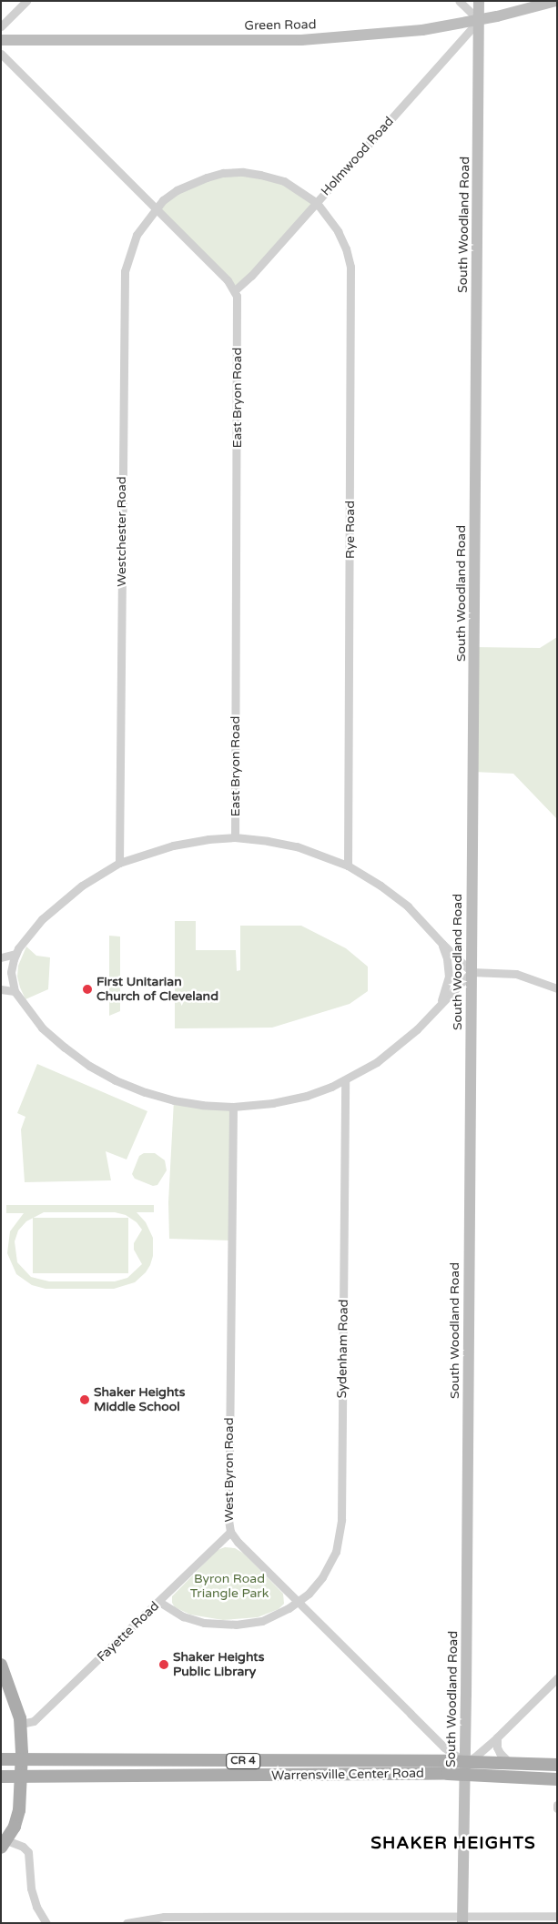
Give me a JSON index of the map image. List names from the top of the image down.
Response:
{
  "streets": {
    "main road": ["CR 4", "Warrensville Center Road"],
    "street": [
      "Green Road",
      "Holmwood Road",
      "South Woodland Road",
      "East Bryon Road",
      "Rye Road",
      "Westchester Road",
      "Sydenham Road",
      "West Byron Road",
      "Fayette Road"
    ]
  },
  "crossings": [
    ["Green Road", "Holmwood Road"],
    ["Green Road", "South Woodland Road"],
    ["Holmwood Road", "South Woodland Road"],
    ["Holmwood Road", "East Bryon Road"],
    ["Holmwood Road", "Rye Road"],
    ["South Woodland Road", "West Byron Road"],
    ["South Woodland Road", "Warrensville Center Road"],
    ["Rye Road", "Westchester Road"],
    ["Sydenham Road", "West Byron Road"],
    ["Sydenham Road", "Fayette Road"],
    ["West Byron Road", "Fayette Road"],
    ["West Byron Road", "Warrensville Center Road"]
  ],
  "districts": ["SHAKER HEIGHTS"],
  "parks": ["Byron Road Triangle Park"],
  "places": ["First Unitarian Church of Cleveland", "Shaker Heights Middle School", "Shaker Heights Public Library"]
}
